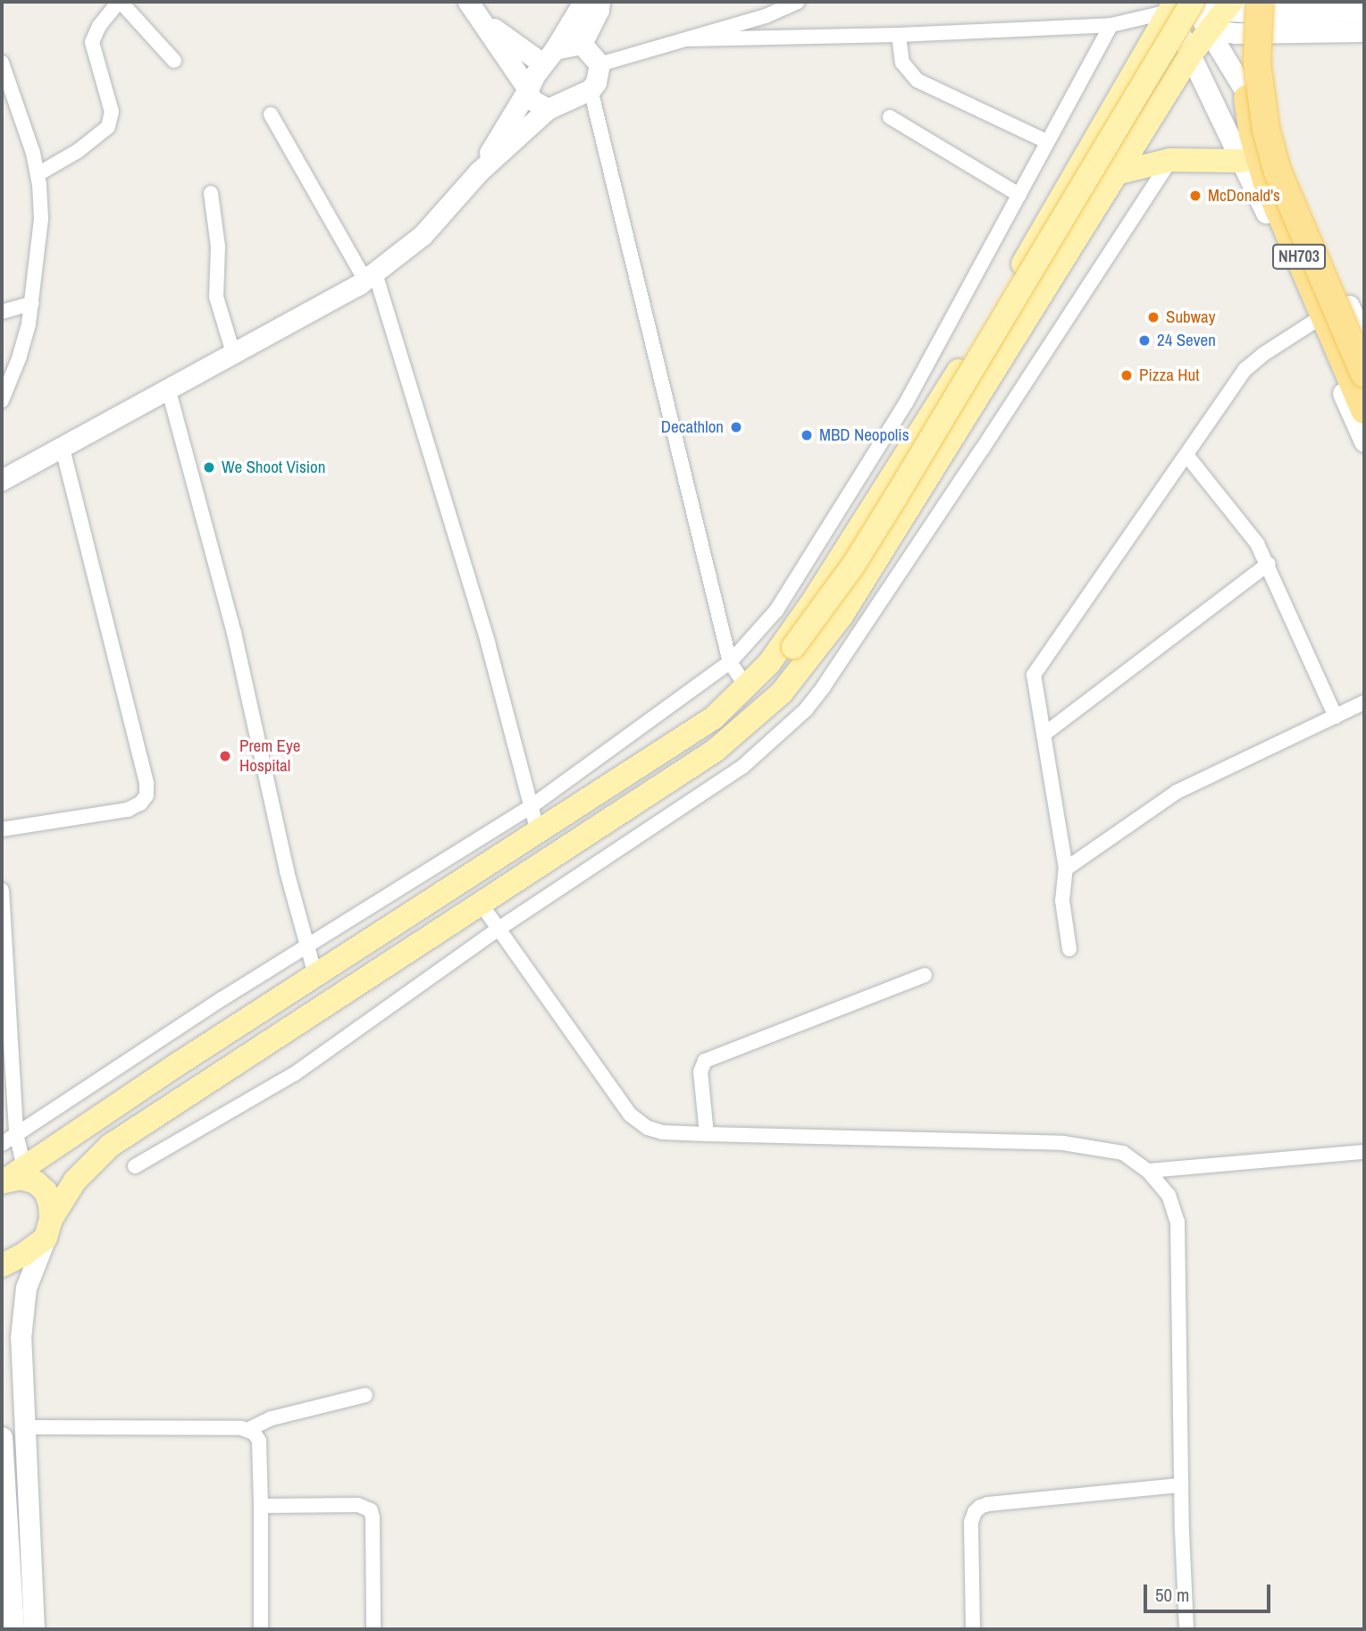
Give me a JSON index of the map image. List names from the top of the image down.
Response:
{
  "streets": {
    "highway": ["NH703"]
  },
  "places": [
    "McDonald's",
    "Subway",
    "24 Seven",
    "Pizza Hut",
    "Decathlon",
    "MBD Neopolis",
    "We Shoot Vision",
    "Prem Eye Hospital"
  ],
  "scale_bar": "50 m"
}
